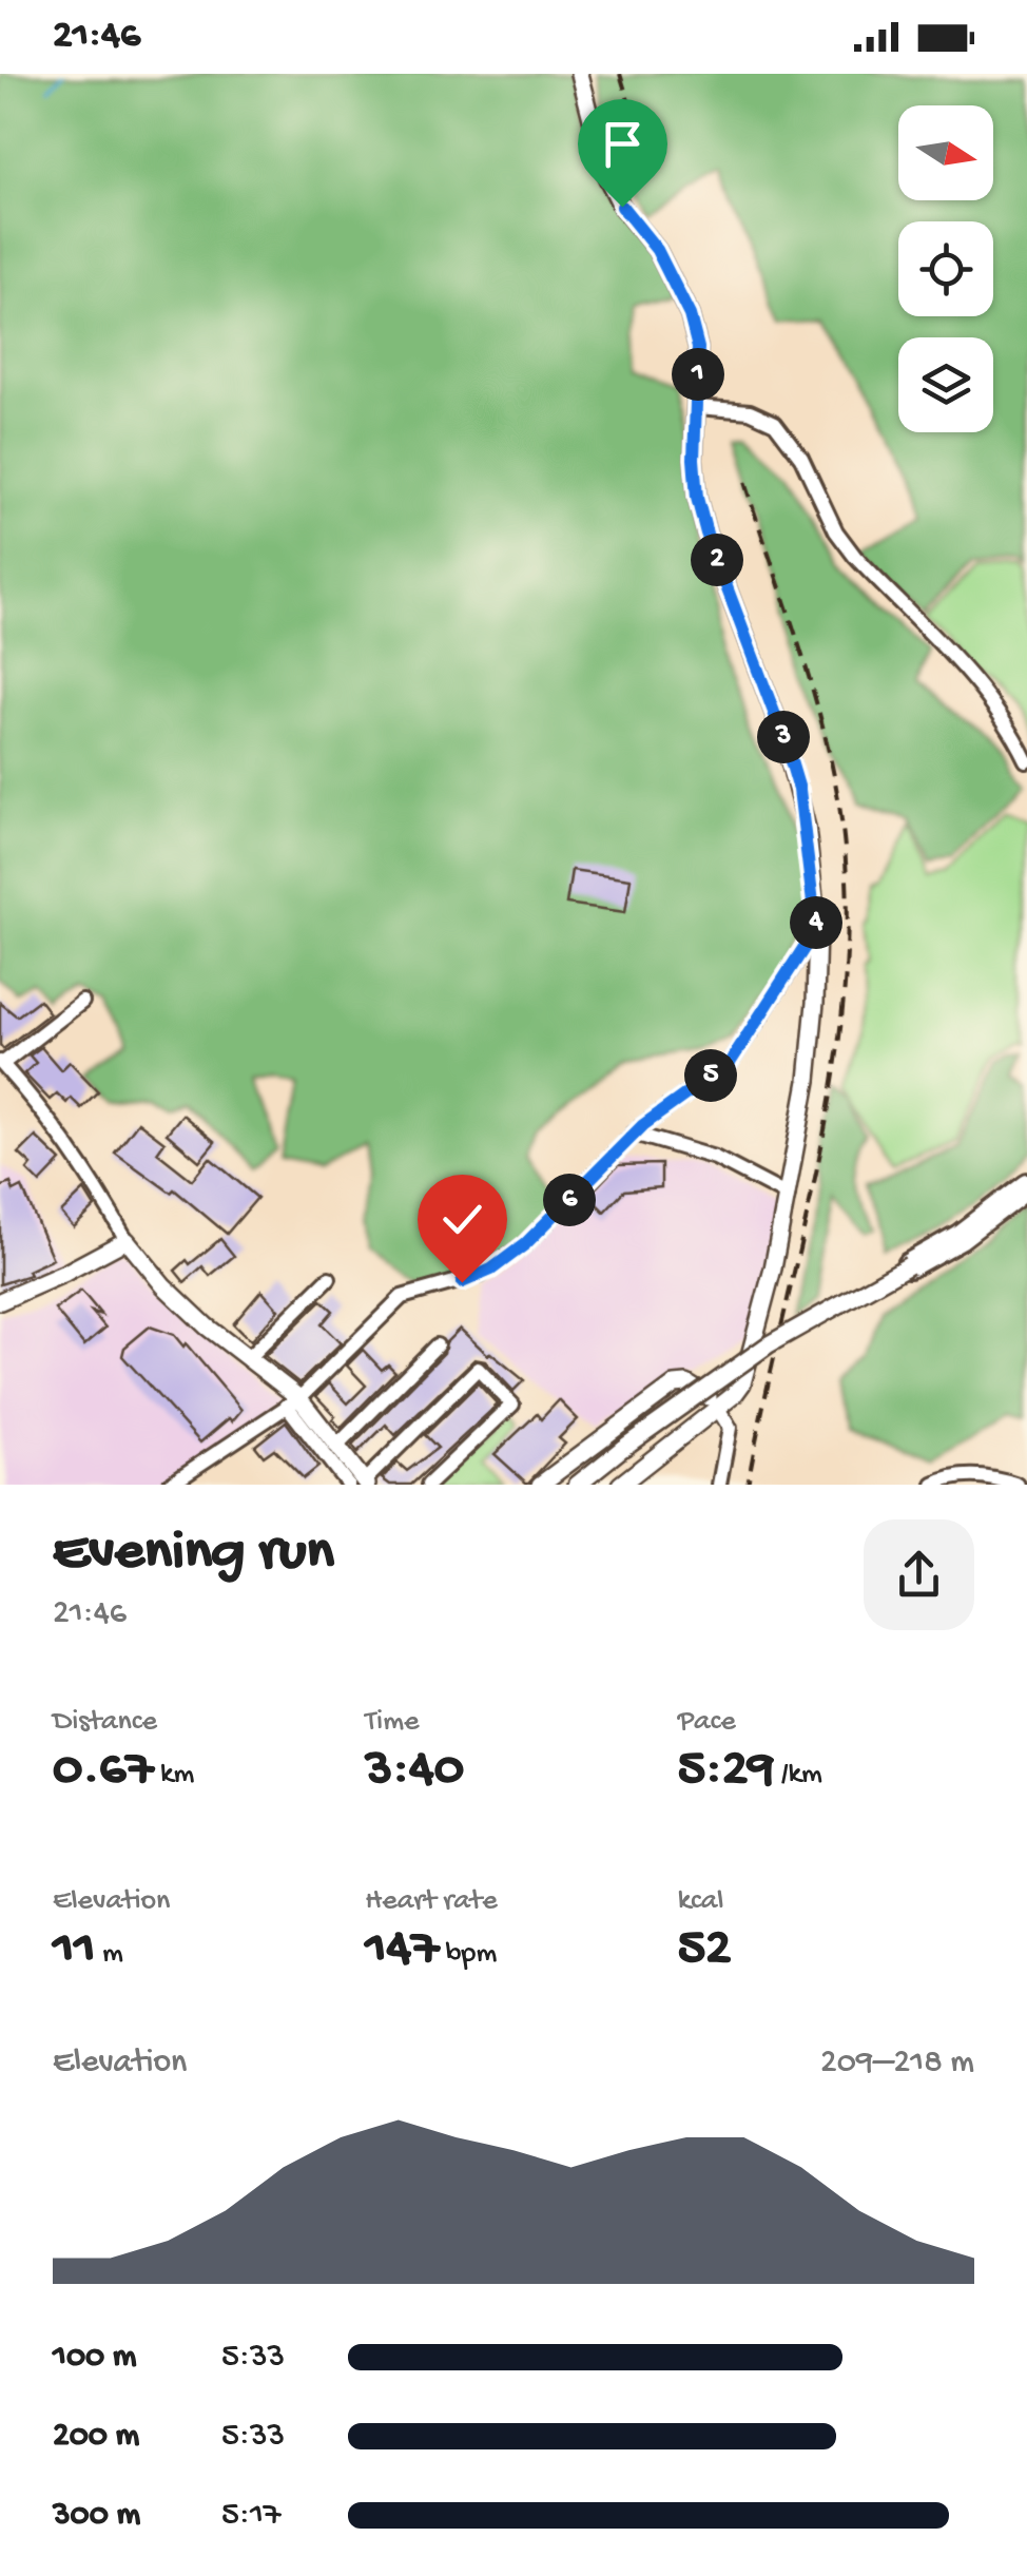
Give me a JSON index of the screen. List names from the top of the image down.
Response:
{
  "north": "right",
  "page": {
    "status": "21:46",
    "pins": [
      "1",
      "2",
      "3",
      "4",
      "5",
      "6"
    ],
    "heading": ["Evening run", "21:46"],
    "stats": [
      ["Distance", "0.67 km"],
      ["Time", "3:40"],
      ["Pace", "5:29 /km"],
      ["Elevation", "11 m"],
      ["Heart rate", "147 bpm"],
      ["kcal", "52"]
    ],
    "chart": ["Elevation", "209–218 m"],
    "list": [
      {
        "name": "100 m",
        "note": "5:33"
      },
      {
        "name": "200 m",
        "note": "5:33"
      },
      {
        "name": "300 m",
        "note": "5:17"
      }
    ]
  }
}
